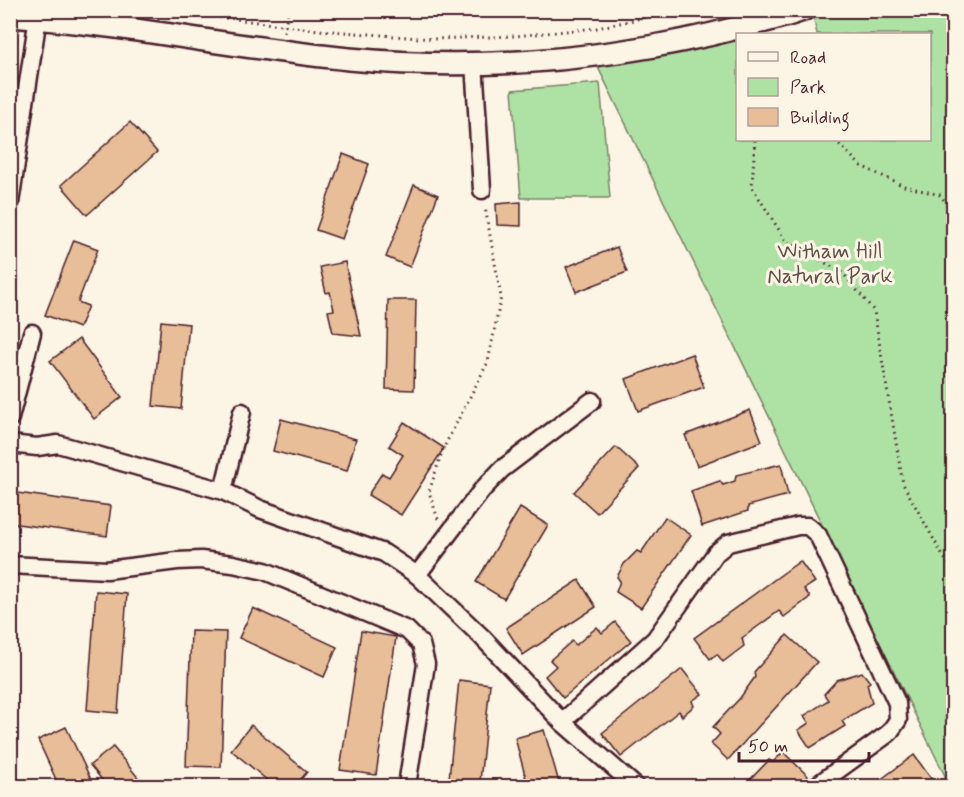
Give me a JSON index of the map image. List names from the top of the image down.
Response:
{
  "parks": ["Witham Hill Natural Park"],
  "legend": ["Road", "Park", "Building"],
  "scale_bar": "50 m"
}
